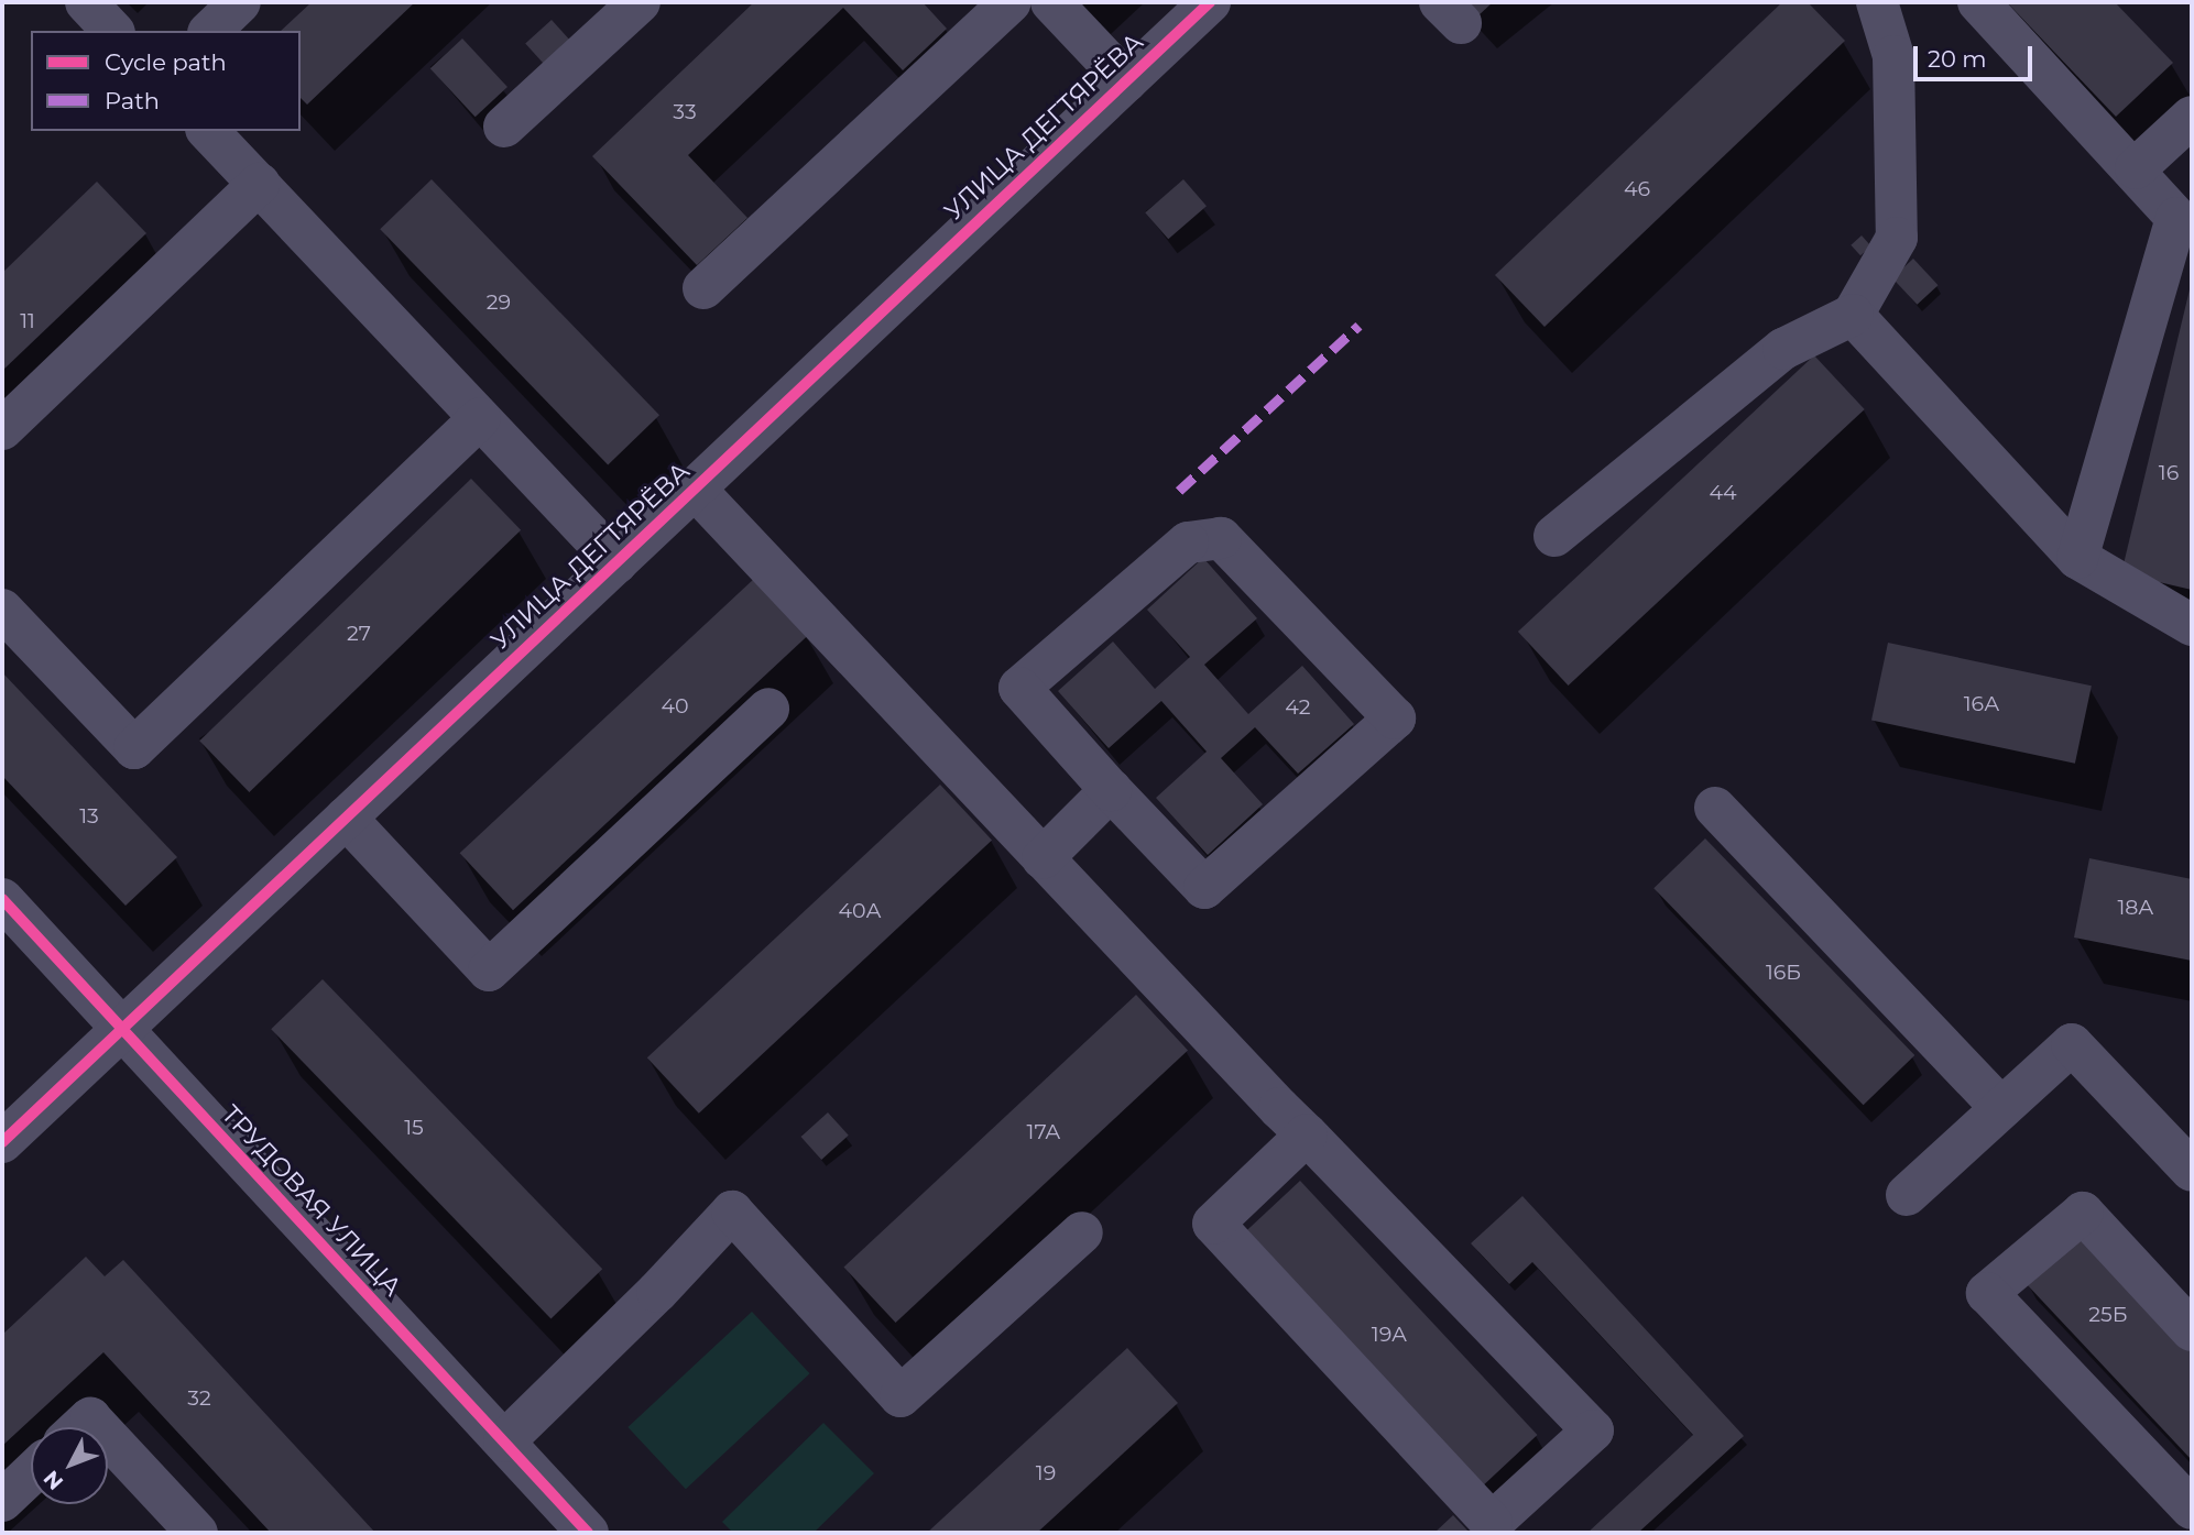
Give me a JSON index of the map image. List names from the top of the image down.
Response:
{
  "streets": {
    "street": ["УЛИЦА ДЕГТЯРЁВА", "ТРУДОВАЯ УЛИЦА"]
  },
  "crossings": [
    ["УЛИЦА ДЕГТЯРЁВА", "ТРУДОВАЯ УЛИЦА"]
  ],
  "house_numbers": [
    "33",
    "46",
    "29",
    "11",
    "16",
    "44",
    "27",
    "16А",
    "40",
    "42",
    "13",
    "18А",
    "40А",
    "16Б",
    "15",
    "17А",
    "25Б",
    "19А",
    "32",
    "19"
  ],
  "legend": ["Cycle path", "Path"],
  "scale_bar": "20 m",
  "north": "bottom left"
}
